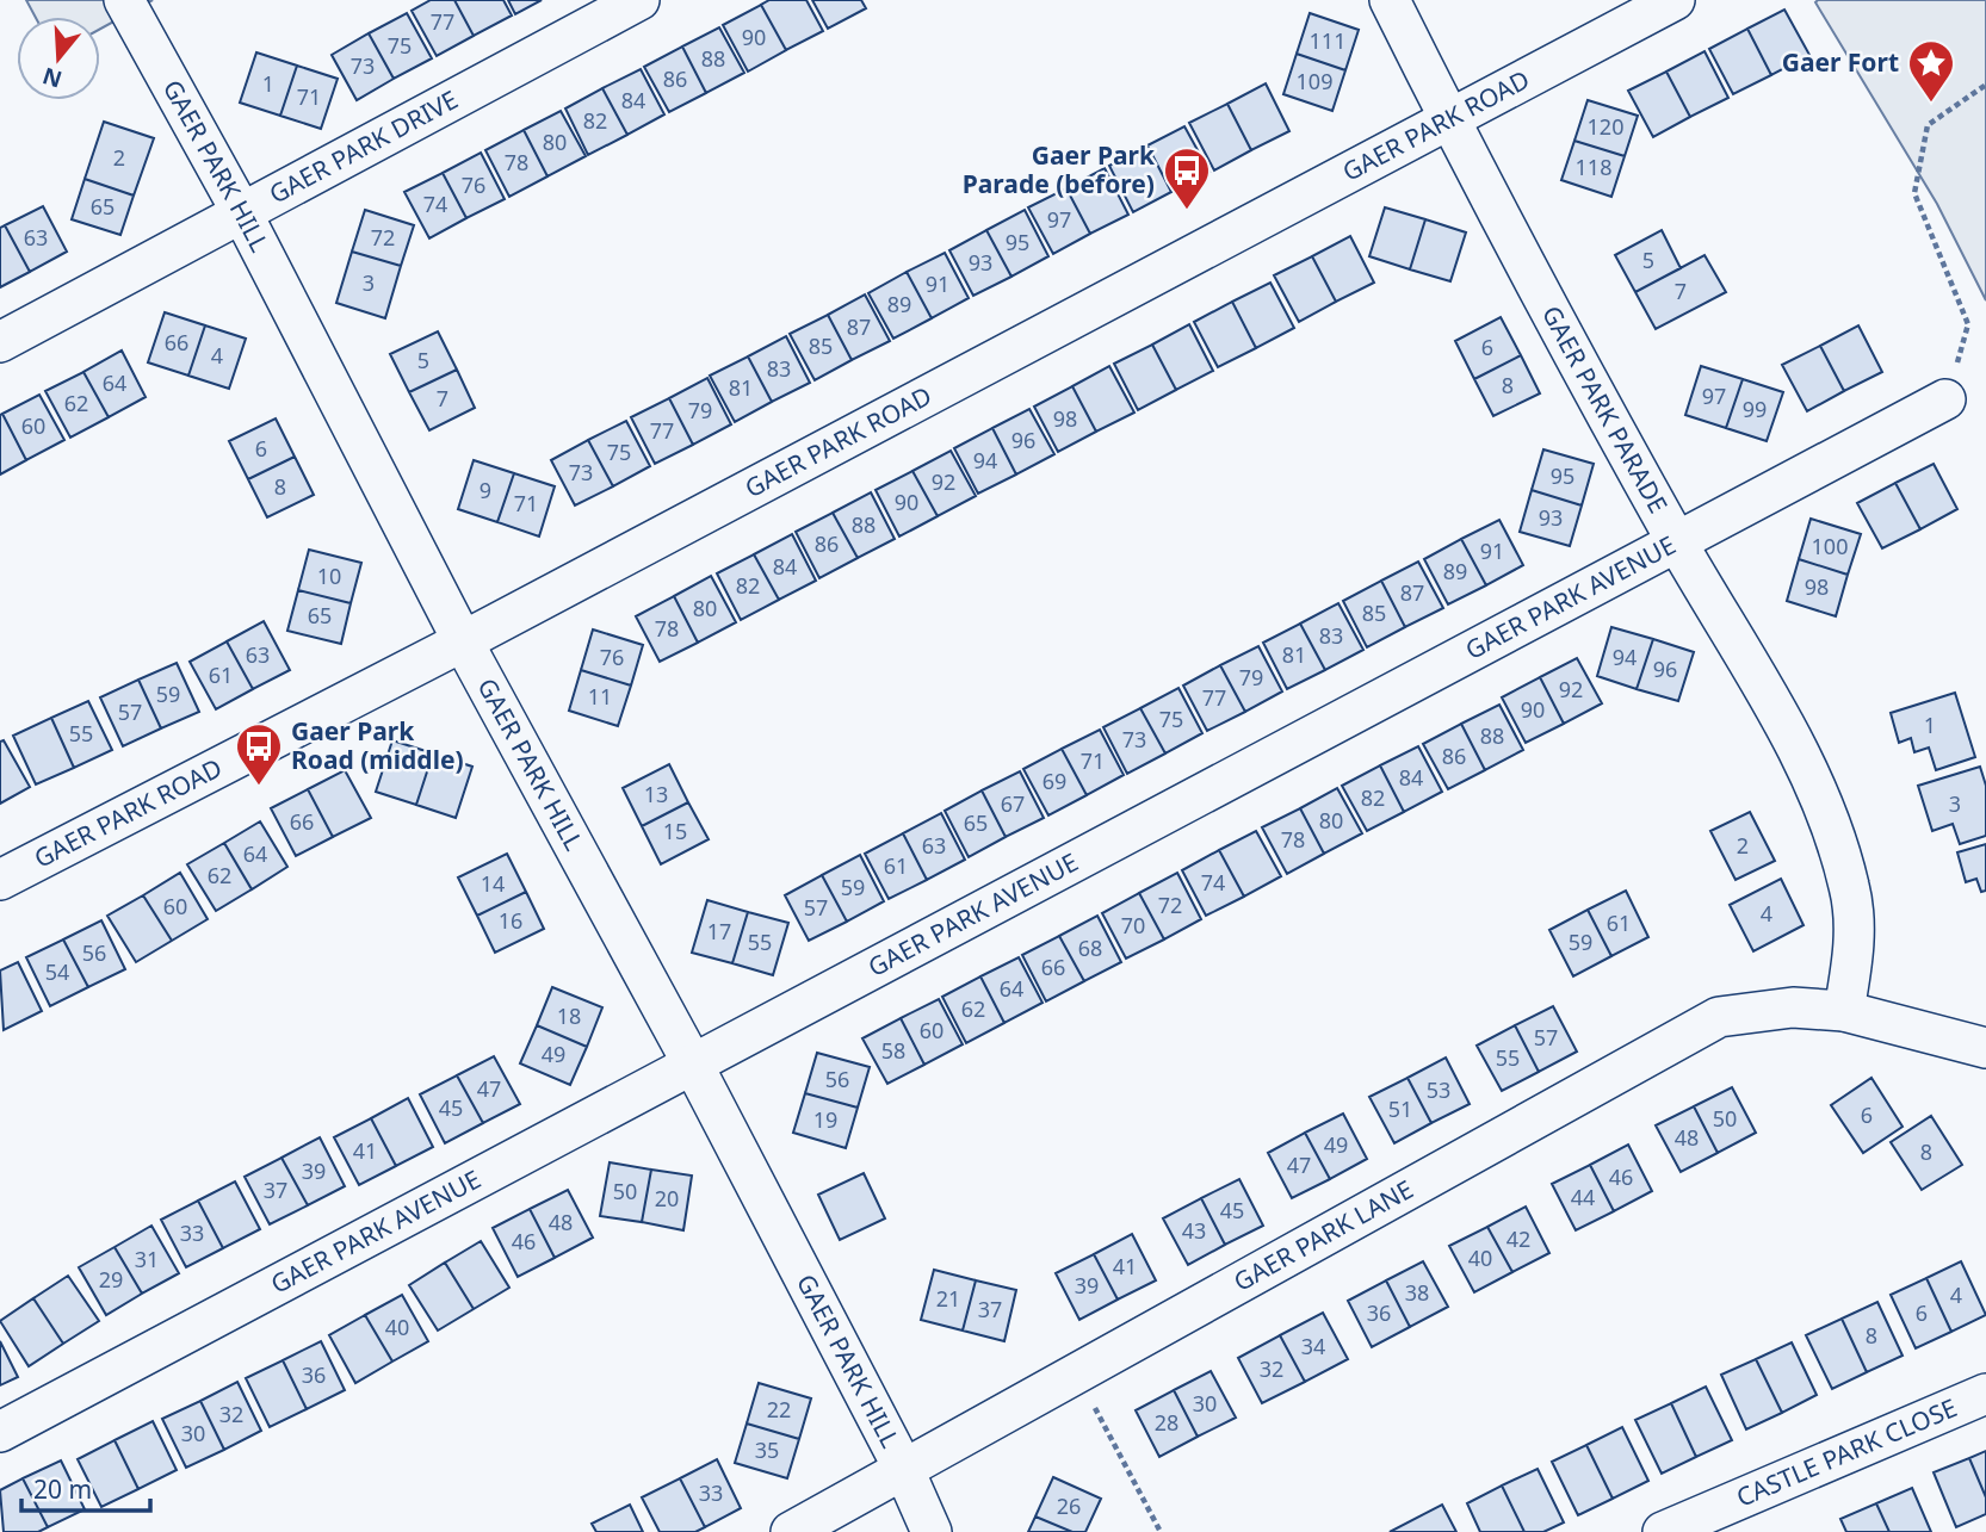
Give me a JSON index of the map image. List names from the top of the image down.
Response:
{
  "streets": {
    "street": [
      "GAER PARK ROAD",
      "GAER PARK DRIVE",
      "GAER PARK HILL",
      "GAER PARK PARADE",
      "GAER PARK AVENUE",
      "GAER PARK LANE",
      "CASTLE PARK CLOSE"
    ]
  },
  "crossings": [
    ["GAER PARK ROAD", "GAER PARK HILL"],
    ["GAER PARK ROAD", "GAER PARK PARADE"],
    ["GAER PARK DRIVE", "GAER PARK HILL"],
    ["GAER PARK HILL", "GAER PARK AVENUE"],
    ["GAER PARK HILL", "GAER PARK LANE"],
    ["GAER PARK PARADE", "GAER PARK AVENUE"],
    ["GAER PARK PARADE", "GAER PARK LANE"]
  ],
  "places": {
    "place": ["Gaer Fort"],
    "bus stop": ["Gaer Park Parade (before)", "Gaer Park Road (middle)"]
  },
  "house_numbers": [
    "77",
    "90",
    "111",
    "75",
    "88",
    "73",
    "86",
    "109",
    "1",
    "71",
    "84",
    "82",
    "120",
    "80",
    "2",
    "78",
    "118",
    "76",
    "74",
    "65",
    "97",
    "63",
    "72",
    "95",
    "5",
    "93",
    "3",
    "91",
    "7",
    "89",
    "87",
    "66",
    "85",
    "6",
    "4",
    "5",
    "83",
    "64",
    "8",
    "81",
    "97",
    "7",
    "62",
    "99",
    "79",
    "98",
    "60",
    "77",
    "96",
    "6",
    "75",
    "94",
    "73",
    "95",
    "92",
    "8",
    "9",
    "90",
    "71",
    "93",
    "88",
    "86",
    "100",
    "91",
    "84",
    "89",
    "10",
    "82",
    "98",
    "87",
    "80",
    "85",
    "65",
    "78",
    "83",
    "63",
    "81",
    "76",
    "94",
    "96",
    "61",
    "79",
    "92",
    "59",
    "11",
    "77",
    "90",
    "57",
    "75",
    "1",
    "55",
    "88",
    "73",
    "86",
    "71",
    "84",
    "69",
    "13",
    "82",
    "67",
    "3",
    "80",
    "66",
    "65",
    "15",
    "78",
    "63",
    "2",
    "64",
    "61",
    "62",
    "74",
    "14",
    "59",
    "72",
    "60",
    "57",
    "4",
    "16",
    "61",
    "70",
    "17",
    "55",
    "59",
    "68",
    "56",
    "66",
    "54",
    "64",
    "62",
    "18",
    "60",
    "57",
    "58",
    "49",
    "55",
    "56",
    "47",
    "53",
    "45",
    "51",
    "6",
    "50",
    "19",
    "48",
    "49",
    "41",
    "8",
    "47",
    "39",
    "46",
    "37",
    "50",
    "44",
    "20",
    "45",
    "48",
    "43",
    "33",
    "42",
    "46",
    "40",
    "31",
    "41",
    "29",
    "39",
    "38",
    "4",
    "21",
    "37",
    "36",
    "6",
    "40",
    "8",
    "34",
    "32",
    "36",
    "30",
    "22",
    "32",
    "28",
    "30",
    "35",
    "33",
    "26"
  ],
  "scale_bar": "20 m",
  "north": "bottom"
}
